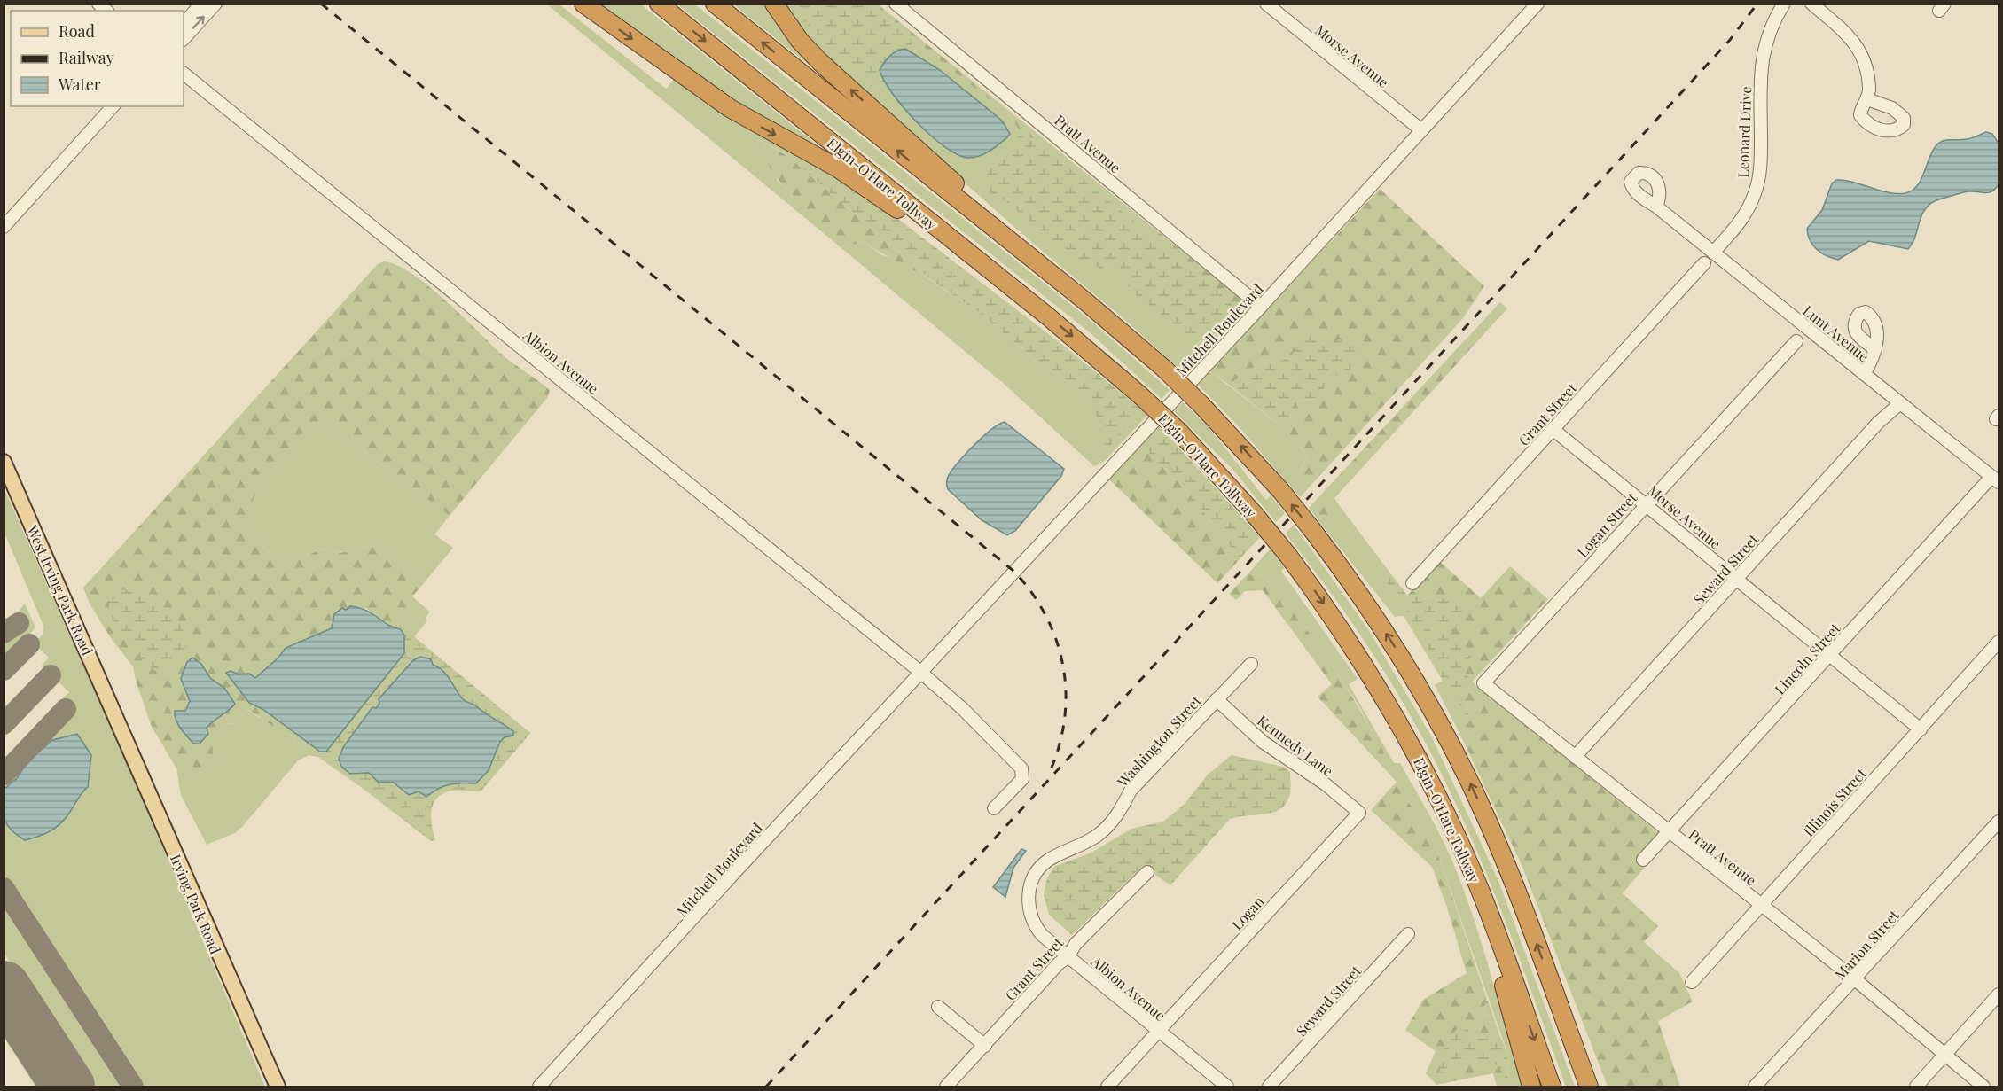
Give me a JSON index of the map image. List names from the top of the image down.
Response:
{
  "streets": {
    "highway": ["Elgin-O'Hare Tollway"],
    "main road": ["West Irving Park Road", "Irving Park Road"],
    "street": [
      "Morse Avenue",
      "Leonard Drive",
      "Pratt Avenue",
      "Mitchell Boulevard",
      "Lunt Avenue",
      "Albion Avenue",
      "Grant Street",
      "Logan Street",
      "Seward Street",
      "Lincoln Street",
      "Washington Street",
      "Kennedy Lane",
      "Illinois Street",
      "Logan",
      "Marion Street"
    ]
  },
  "crossings": [
    ["Morse Avenue", "Mitchell Boulevard"],
    ["Morse Avenue", "Grant Street"],
    ["Morse Avenue", "Logan Street"],
    ["Morse Avenue", "Seward Street"],
    ["Morse Avenue", "Lincoln Street"],
    ["Morse Avenue", "Illinois Street"],
    ["Leonard Drive", "Lunt Avenue"],
    ["Pratt Avenue", "Mitchell Boulevard"],
    ["Pratt Avenue", "Logan Street"],
    ["Pratt Avenue", "Seward Street"],
    ["Pratt Avenue", "Lincoln Street"],
    ["Pratt Avenue", "Illinois Street"],
    ["Pratt Avenue", "Marion Street"],
    ["Mitchell Boulevard", "Albion Avenue"],
    ["Lunt Avenue", "Seward Street"],
    ["Lunt Avenue", "Lincoln Street"],
    ["Albion Avenue", "Grant Street"],
    ["Albion Avenue", "Washington Street"],
    ["Albion Avenue", "Logan"],
    ["West Irving Park Road", "Irving Park Road"],
    ["Washington Street", "Kennedy Lane"],
    ["Kennedy Lane", "Logan"]
  ],
  "legend": ["Road", "Railway", "Water"]
}
